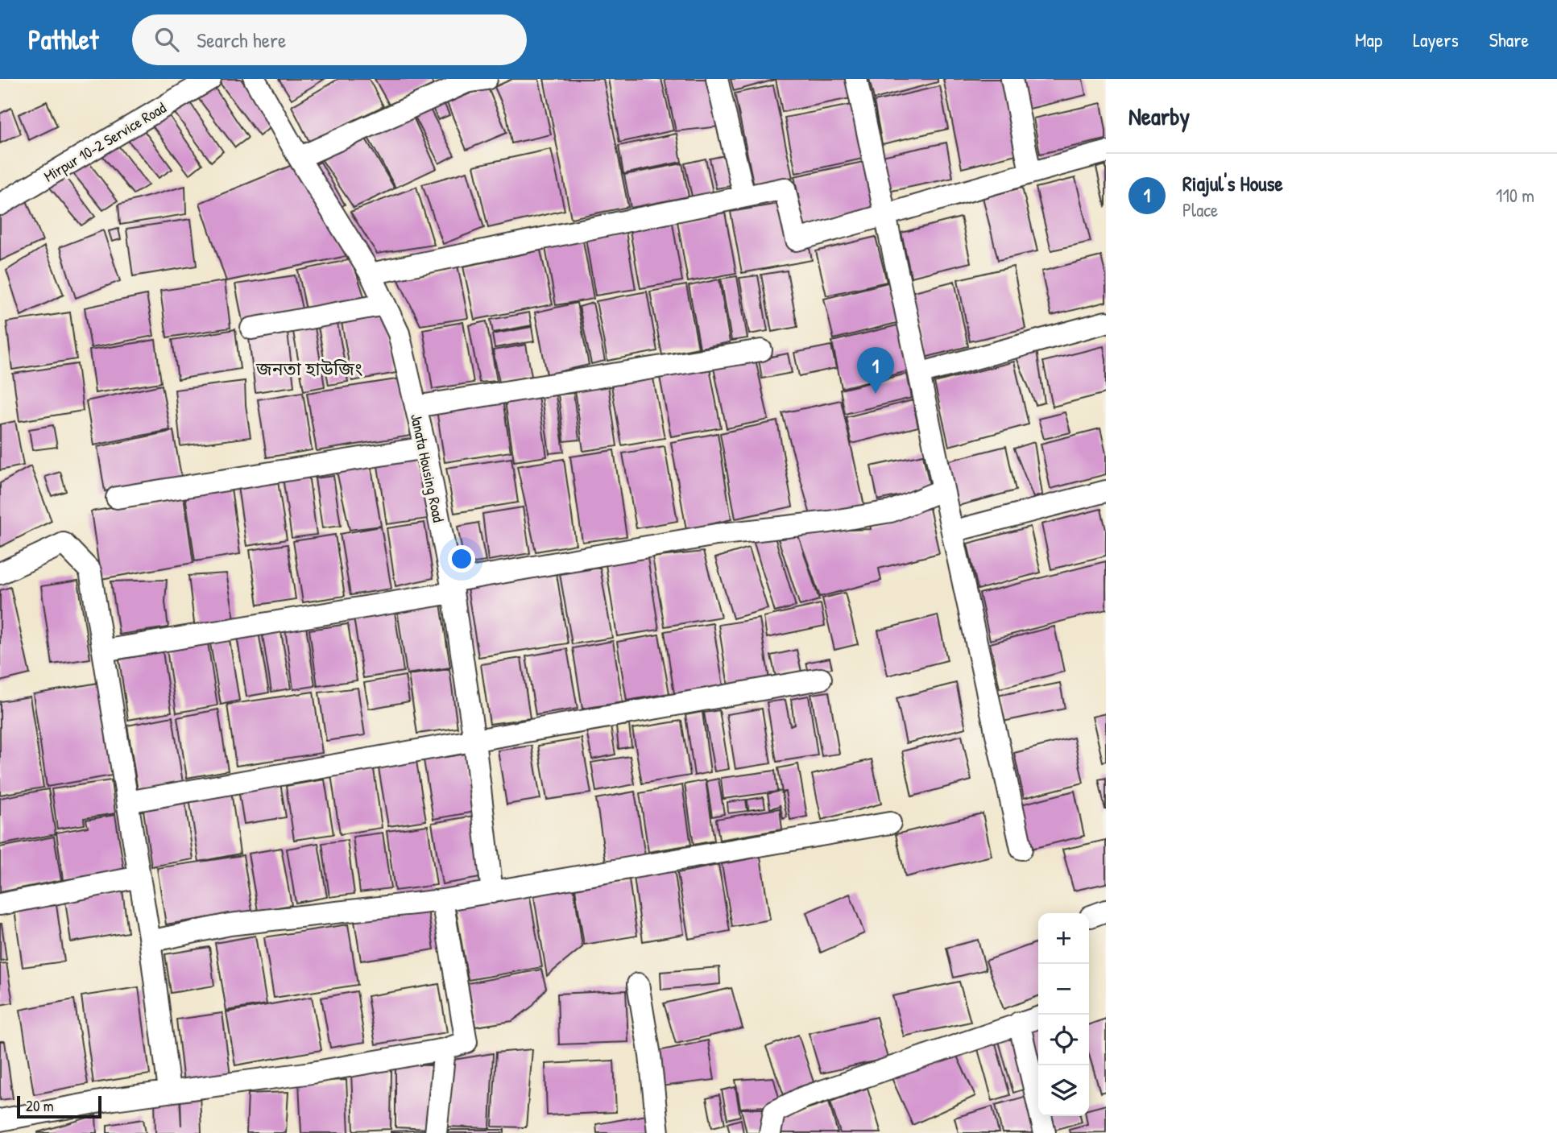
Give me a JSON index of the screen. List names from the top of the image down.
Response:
{
  "streets": {
    "street": ["Mirpur 10-2 Service Road", "Janata Housing Road"]
  },
  "districts": ["জনতা হাউজিং"],
  "scale_bar": "20 m",
  "page": {
    "header": "Pathlet",
    "search": "Search here",
    "nav": ["Map", "Layers", "Share"],
    "heading": "Nearby",
    "list": [
      {
        "mark": "1",
        "name": "Riajul's House",
        "note": "Place",
        "value": "110 m"
      }
    ],
    "pins": "1",
    "map_buttons": ["+", "−"],
    "scale": "20 m"
  }
}
